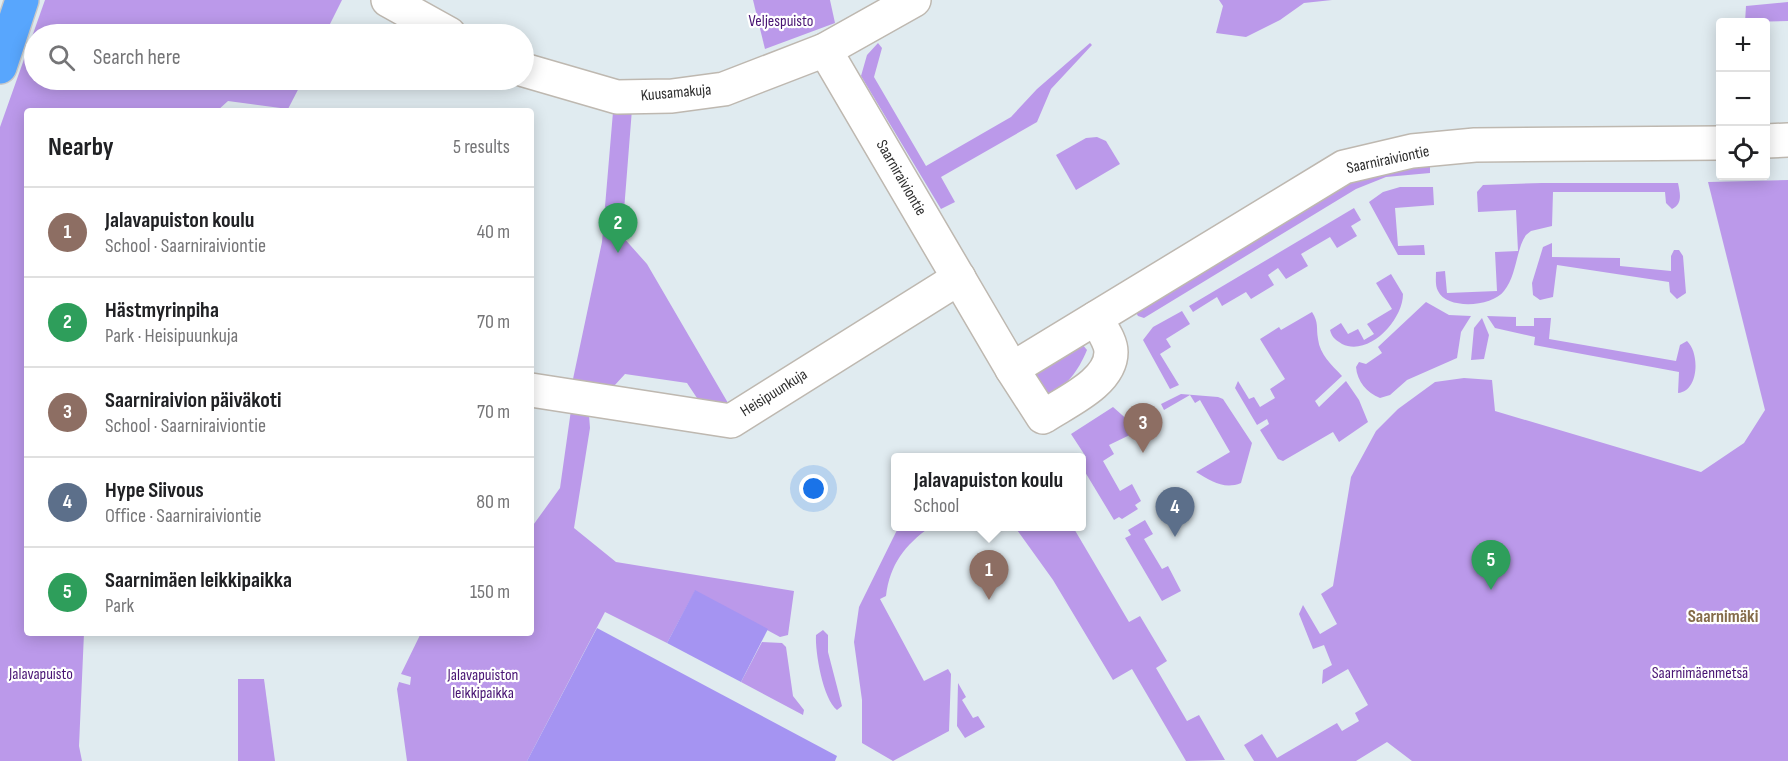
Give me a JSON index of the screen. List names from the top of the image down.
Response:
{
  "streets": {
    "street": ["Kuusamakuja", "Saarniraiviontie", "Heisipuunkuja"]
  },
  "crossings": [
    ["Kuusamakuja", "Saarniraiviontie"],
    ["Saarniraiviontie", "Heisipuunkuja"]
  ],
  "districts": ["Saarnimäki"],
  "parks": [
    "Veljespuisto",
    "Saarnimäenmetsä",
    "Jalavapuisto",
    "Jalavapuiston leikkipaikka"
  ],
  "page": {
    "map_buttons": ["+", "−"],
    "search": "Search here",
    "heading": ["Nearby", "5 results"],
    "list": [
      {
        "mark": "1",
        "name": "Jalavapuiston koulu",
        "note": "School · Saarniraiviontie",
        "value": "40 m"
      },
      {
        "mark": "2",
        "name": "Hästmyrinpiha",
        "note": "Park · Heisipuunkuja",
        "value": "70 m"
      },
      {
        "mark": "3",
        "name": "Saarniraivion päiväkoti",
        "note": "School · Saarniraiviontie",
        "value": "70 m"
      },
      {
        "mark": "4",
        "name": "Hype Siivous",
        "note": "Office · Saarniraiviontie",
        "value": "80 m"
      },
      {
        "mark": "5",
        "name": "Saarnimäen leikkipaikka",
        "note": "Park",
        "value": "150 m"
      }
    ],
    "pins": [
      "2",
      "3",
      "4",
      "5",
      "1"
    ],
    "popup": ["Jalavapuiston koulu", "School"]
  }
}
